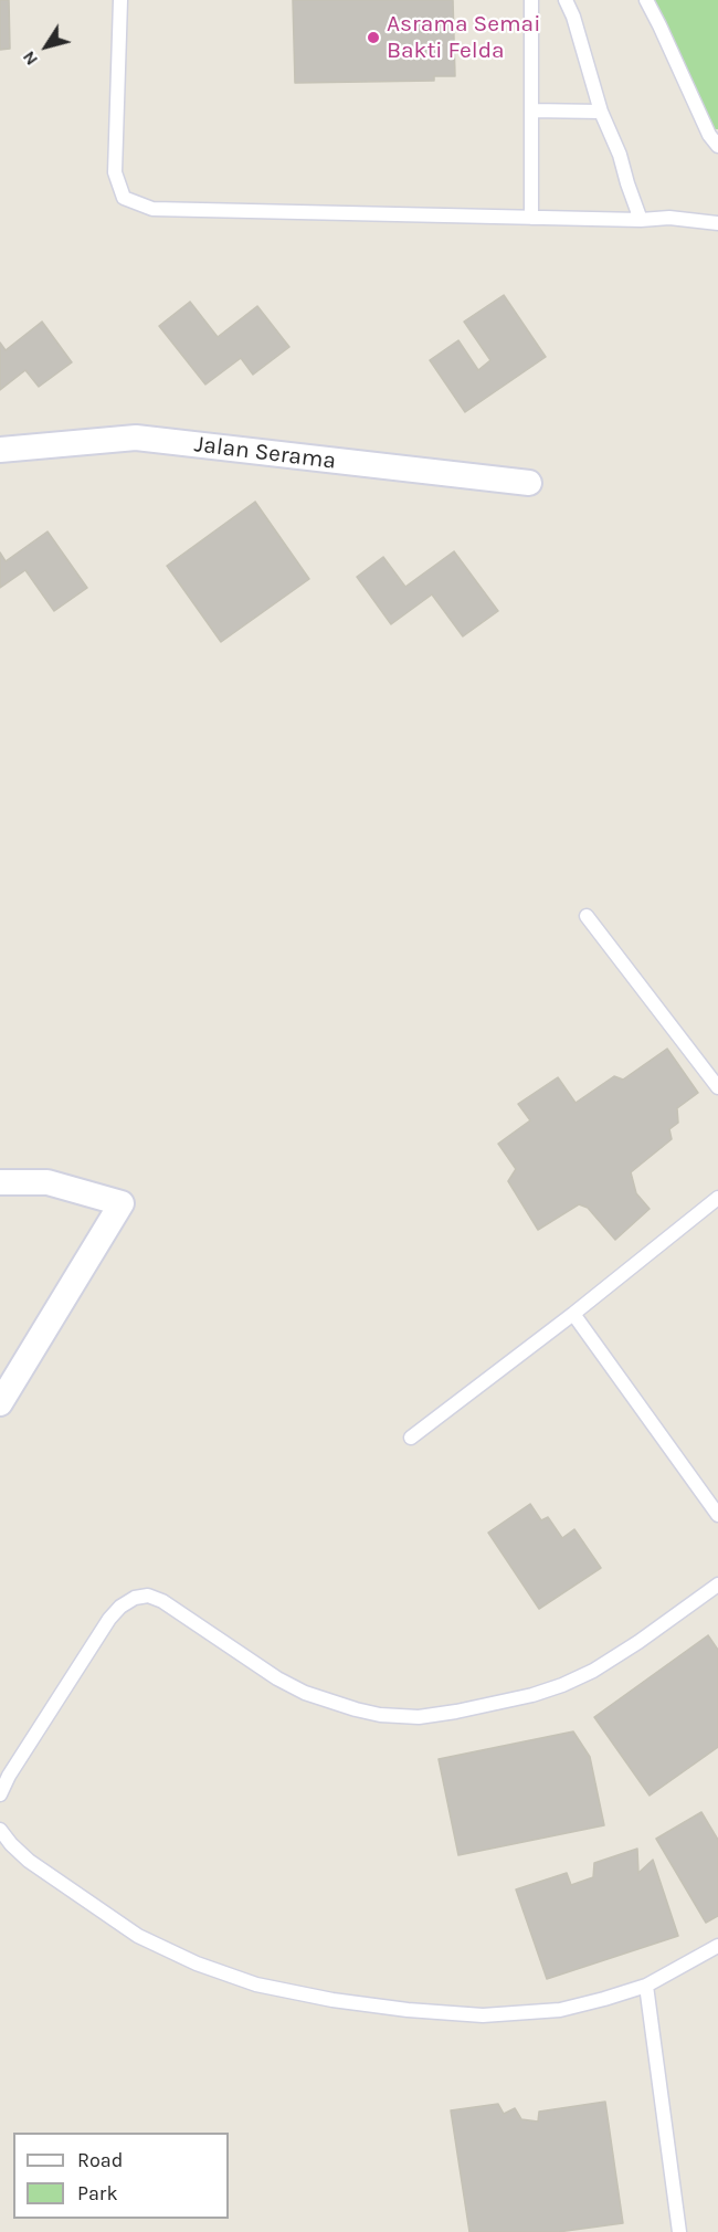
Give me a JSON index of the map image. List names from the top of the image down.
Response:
{
  "streets": {
    "street": ["Jalan Serama"]
  },
  "places": ["Asrama Semai Bakti Felda"],
  "legend": ["Road", "Park"],
  "north": "bottom left"
}
